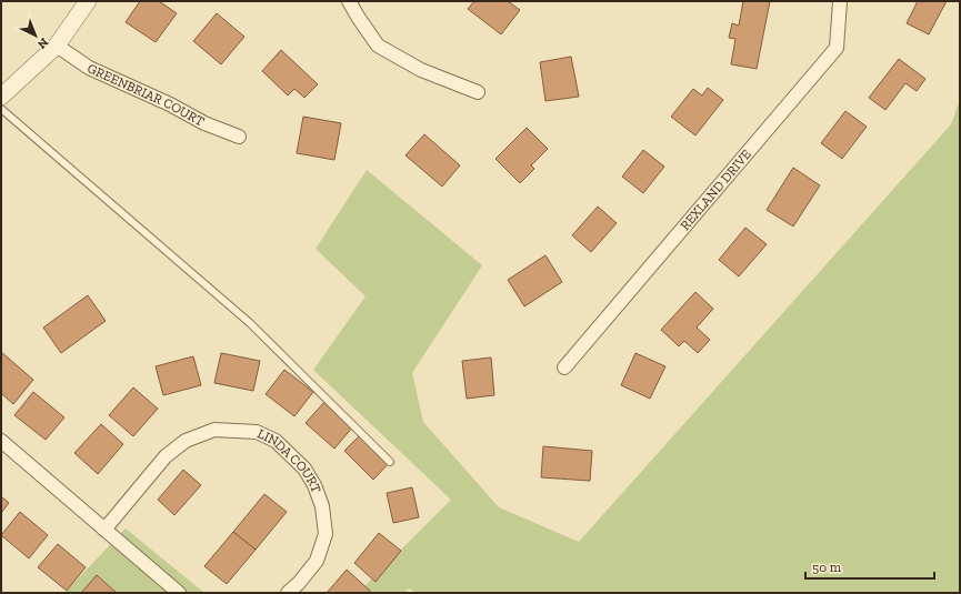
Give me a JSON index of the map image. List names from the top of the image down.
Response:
{
  "streets": {
    "street": ["GREENBRIAR COURT", "REXLAND DRIVE", "LINDA COURT"]
  },
  "scale_bar": "50 m",
  "north": "bottom right"
}
